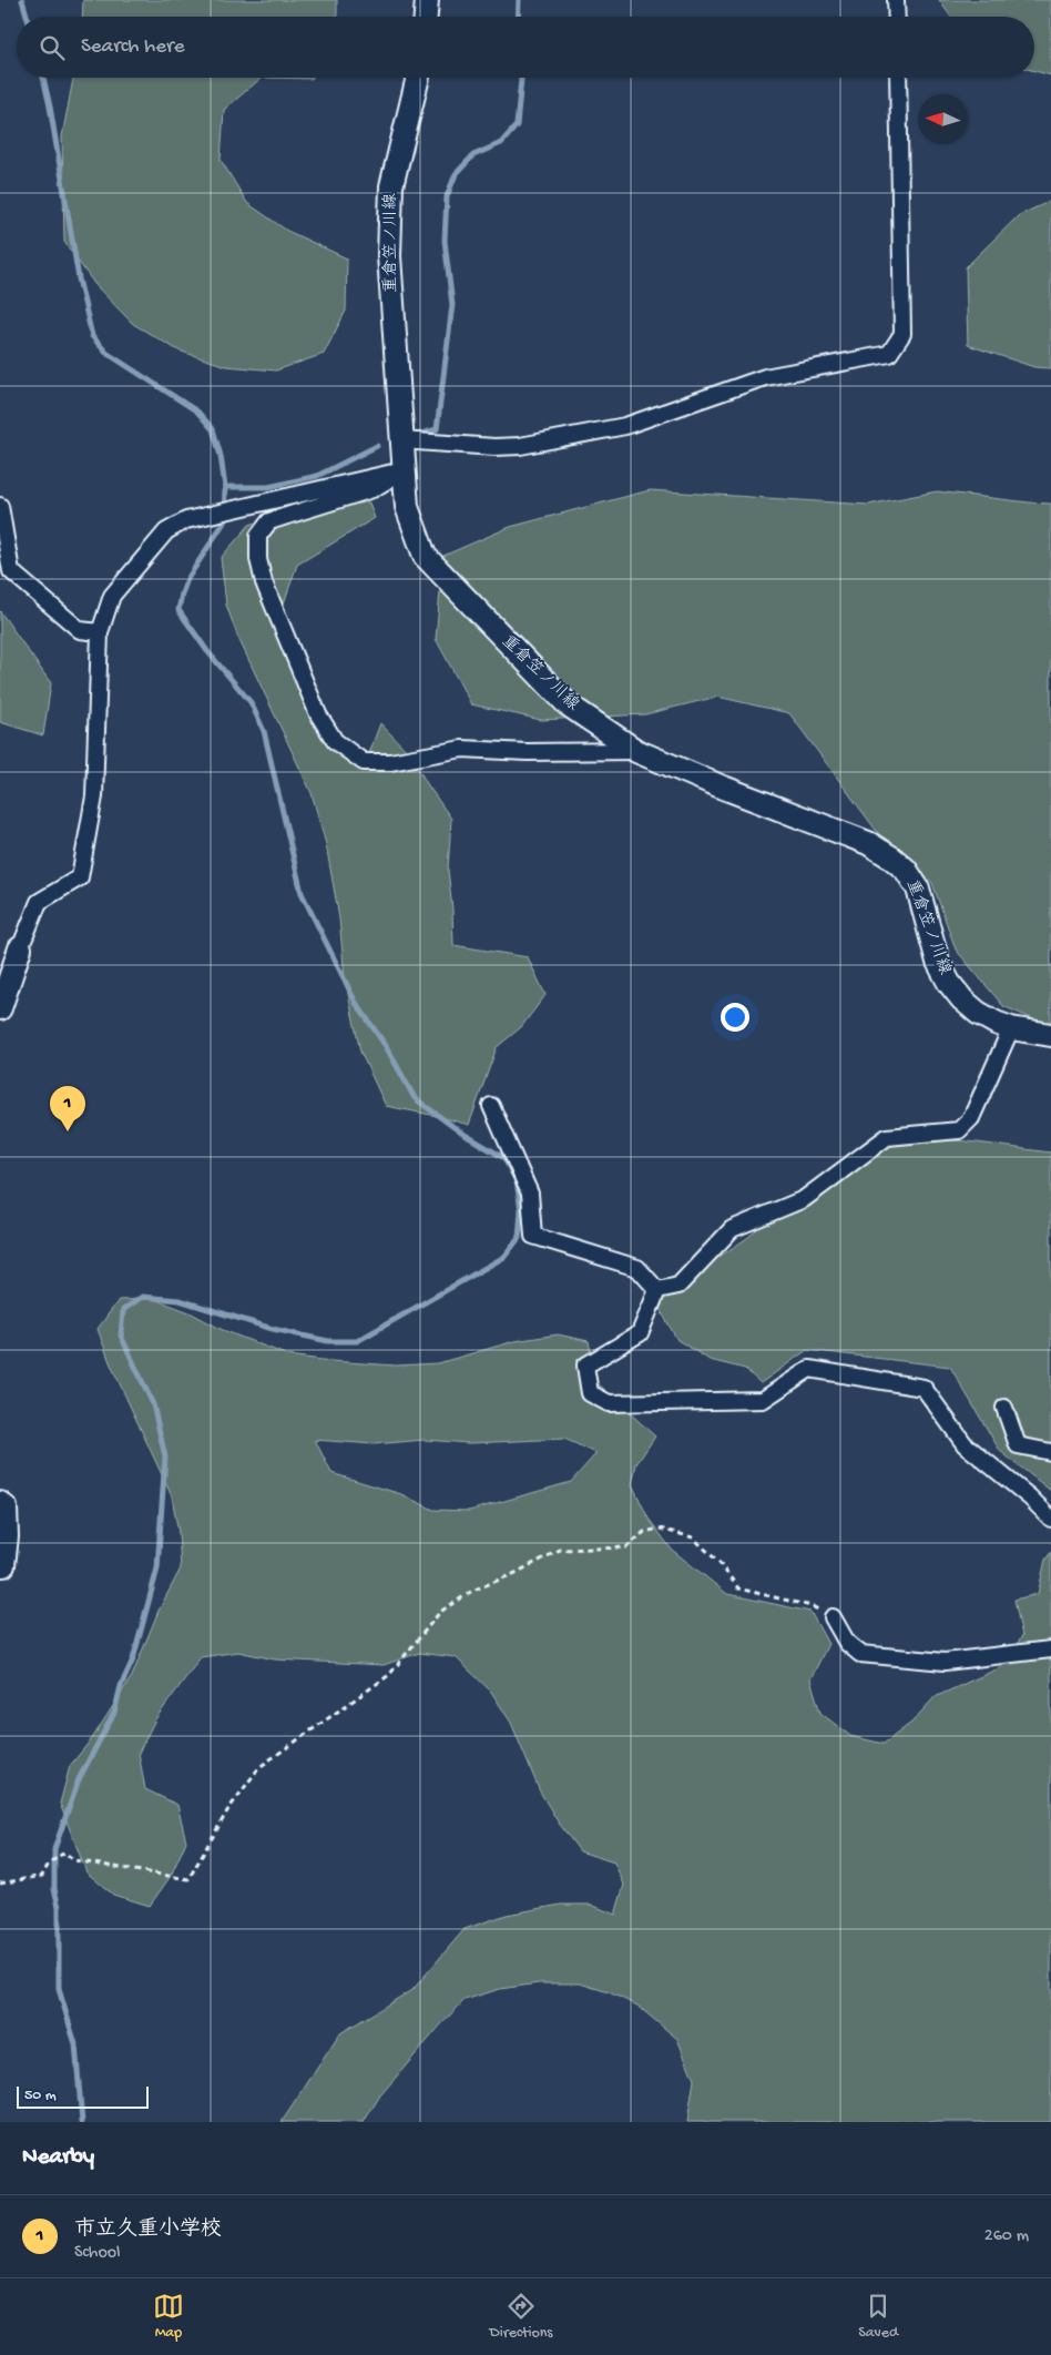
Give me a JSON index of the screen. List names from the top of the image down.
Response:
{
  "streets": {
    "main road": ["重倉笠ノ川線"]
  },
  "scale_bar": "50 m",
  "north": "left",
  "page": {
    "search": "Search here",
    "pins": "1",
    "scale": "50 m",
    "heading": "Nearby",
    "list": [
      {
        "mark": "1",
        "name": "市立久重小学校",
        "note": "School",
        "value": "260 m"
      }
    ],
    "nav": ["Map", "Directions", "Saved"]
  }
}
